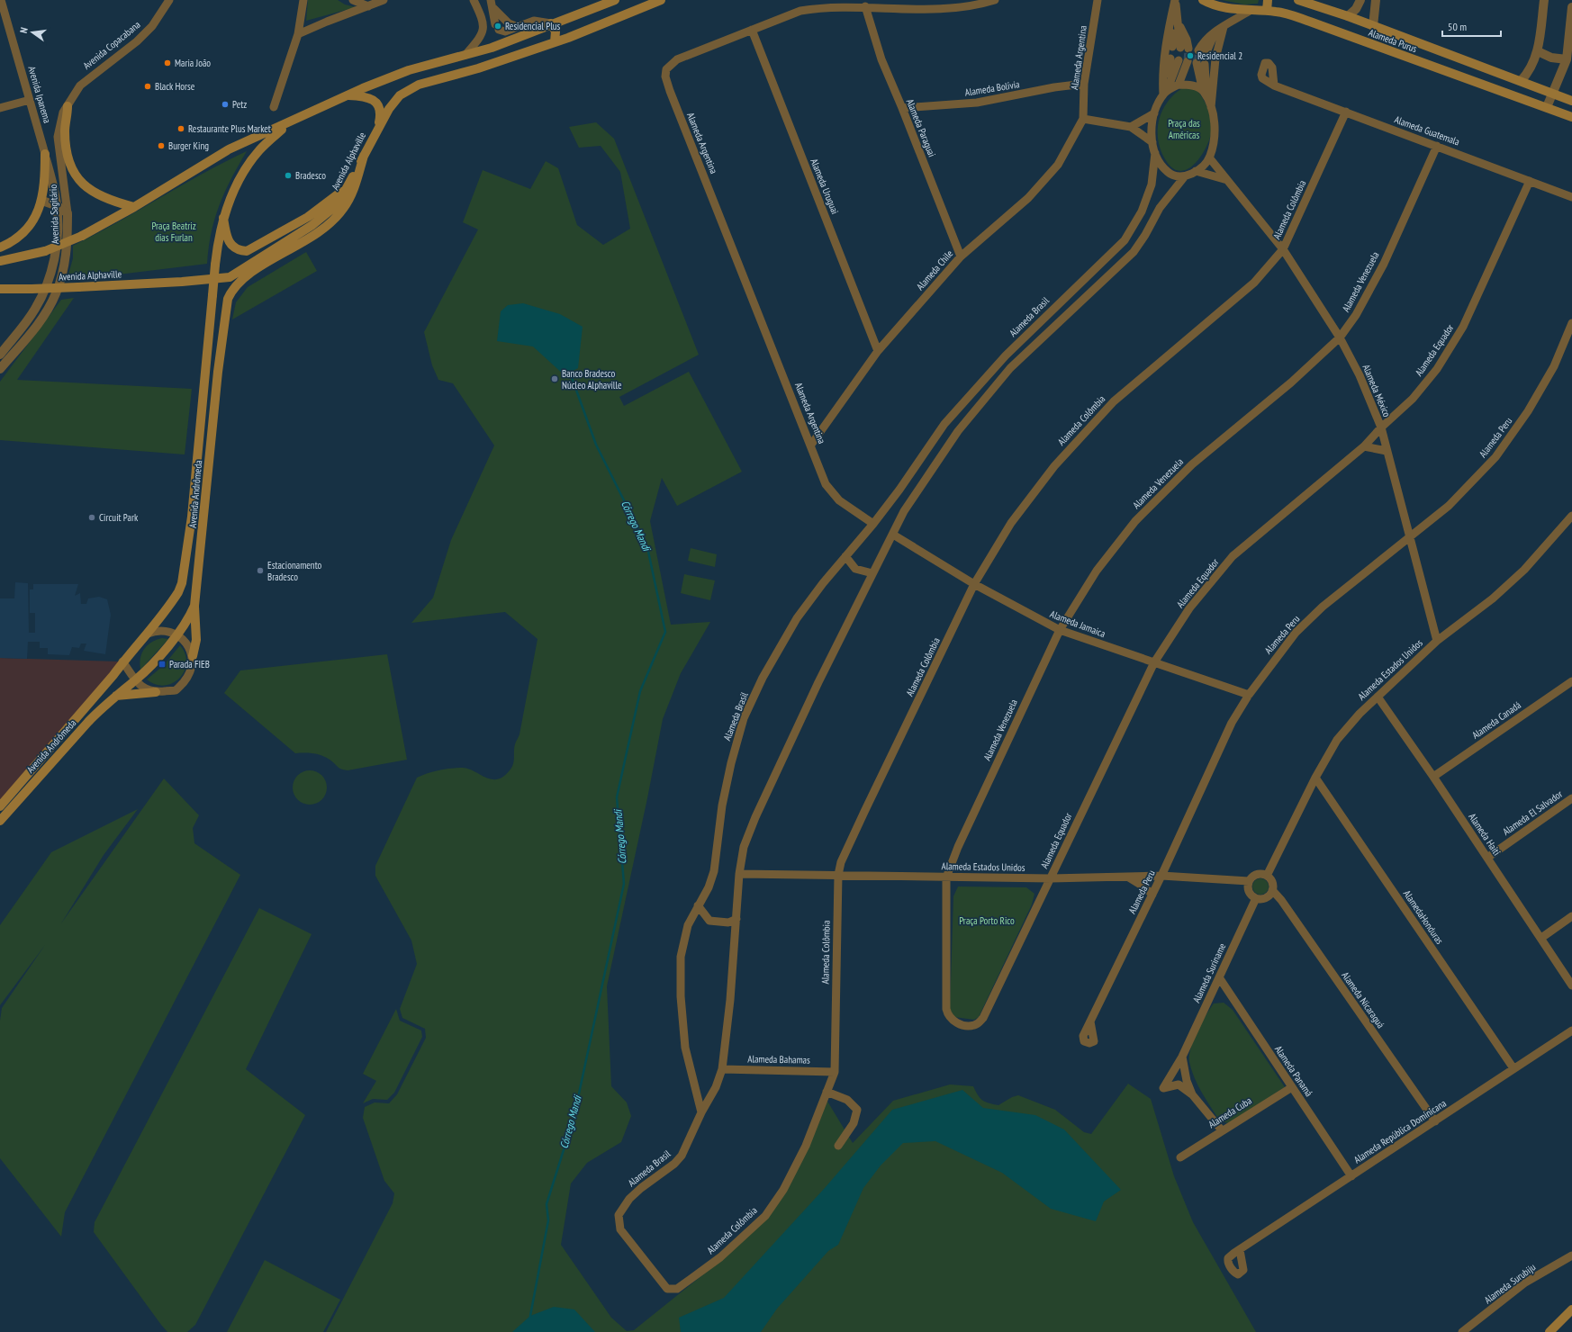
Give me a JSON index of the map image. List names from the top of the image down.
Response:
{
  "streets": {
    "main road": ["Alameda Purus", "Avenida Alphaville", "Avenida Andrômeda"],
    "street": [
      "Avenida Copacabana",
      "Alameda Argentina",
      "Alameda Bolívia",
      "Avenida Ipanema",
      "Alameda Paraguai",
      "Alameda Guatemala",
      "Alameda Uruguai",
      "Alameda Colômbia",
      "Avenida Sagitário",
      "Alameda Chile",
      "Alameda Venezuela",
      "Alameda Brasil",
      "Alameda Equador",
      "Alameda México",
      "Alameda Peru",
      "Alameda Jamaica",
      "Alameda Estados Unidos",
      "Alameda Canadá",
      "Alameda El Salvador",
      "Alameda Haiti",
      "AlamedaHonduras",
      "Alameda Suriname",
      "Alameda Nicaraguá",
      "Alameda Bahamas",
      "Alameda Panamá",
      "Alameda Cuba",
      "Alameda República Dominicana",
      "Alameda Surubiju"
    ]
  },
  "crossings": [
    ["Avenida Copacabana", "Avenida Sagitário"],
    ["Alameda Argentina", "Alameda Bolívia"],
    ["Alameda Argentina", "Alameda Paraguai"],
    ["Alameda Argentina", "Alameda Uruguai"],
    ["Alameda Argentina", "Alameda Chile"],
    ["Alameda Argentina", "Alameda Brasil"],
    ["Alameda Bolívia", "Alameda Paraguai"],
    ["Avenida Ipanema", "Avenida Sagitário"],
    ["Alameda Paraguai", "Alameda Chile"],
    ["Alameda Guatemala", "Alameda Colômbia"],
    ["Alameda Guatemala", "Alameda Venezuela"],
    ["Alameda Guatemala", "Alameda Equador"],
    ["Avenida Alphaville", "Avenida Andrômeda"],
    ["Alameda Uruguai", "Alameda Chile"],
    ["Alameda Colômbia", "Alameda Brasil"],
    ["Alameda Colômbia", "Alameda México"],
    ["Alameda Colômbia", "Alameda Jamaica"],
    ["Alameda Colômbia", "Alameda Estados Unidos"],
    ["Alameda Colômbia", "Alameda Bahamas"],
    ["Alameda Venezuela", "Alameda Equador"],
    ["Alameda Venezuela", "Alameda México"],
    ["Alameda Venezuela", "Alameda Jamaica"],
    ["Alameda Venezuela", "Alameda Estados Unidos"],
    ["Alameda Brasil", "Alameda México"],
    ["Alameda Brasil", "Alameda Jamaica"],
    ["Alameda Brasil", "Alameda Estados Unidos"],
    ["Alameda Brasil", "Alameda Bahamas"],
    ["Alameda Equador", "Alameda México"],
    ["Alameda Equador", "Alameda Jamaica"],
    ["Alameda Equador", "Alameda Estados Unidos"],
    ["Alameda México", "Alameda Peru"],
    ["Alameda México", "Alameda Estados Unidos"],
    ["Alameda Peru", "Alameda Jamaica"],
    ["Alameda Peru", "Alameda Estados Unidos"],
    ["Alameda Estados Unidos", "Alameda Haiti"],
    ["Alameda Estados Unidos", "AlamedaHonduras"],
    ["Alameda Estados Unidos", "Alameda Suriname"],
    ["Alameda Estados Unidos", "Alameda Nicaraguá"],
    ["Alameda Canadá", "Alameda Haiti"],
    ["Alameda El Salvador", "Alameda Haiti"],
    ["AlamedaHonduras", "Alameda República Dominicana"],
    ["Alameda Suriname", "Alameda Nicaraguá"],
    ["Alameda Suriname", "Alameda Panamá"],
    ["Alameda Nicaraguá", "Alameda República Dominicana"],
    ["Alameda Panamá", "Alameda Cuba"],
    ["Alameda Panamá", "Alameda República Dominicana"]
  ],
  "water": ["Córrego Mandi"],
  "parks": ["Praça das Américas", "Praça Beatriz dias Furlan", "Praça Porto Rico"],
  "places": {
    "other": [
      "Residencial Plus",
      "Residencial 2",
      "Maria João",
      "Black Horse",
      "Petz",
      "Restaurante Plus Market",
      "Burger King",
      "Bradesco",
      "Banco Bradesco Núcleo Alphaville",
      "Circuit Park",
      "Estacionamento Bradesco"
    ],
    "transit": ["Parada FIEB"]
  },
  "scale_bar": "50 m",
  "north": "left"
}
